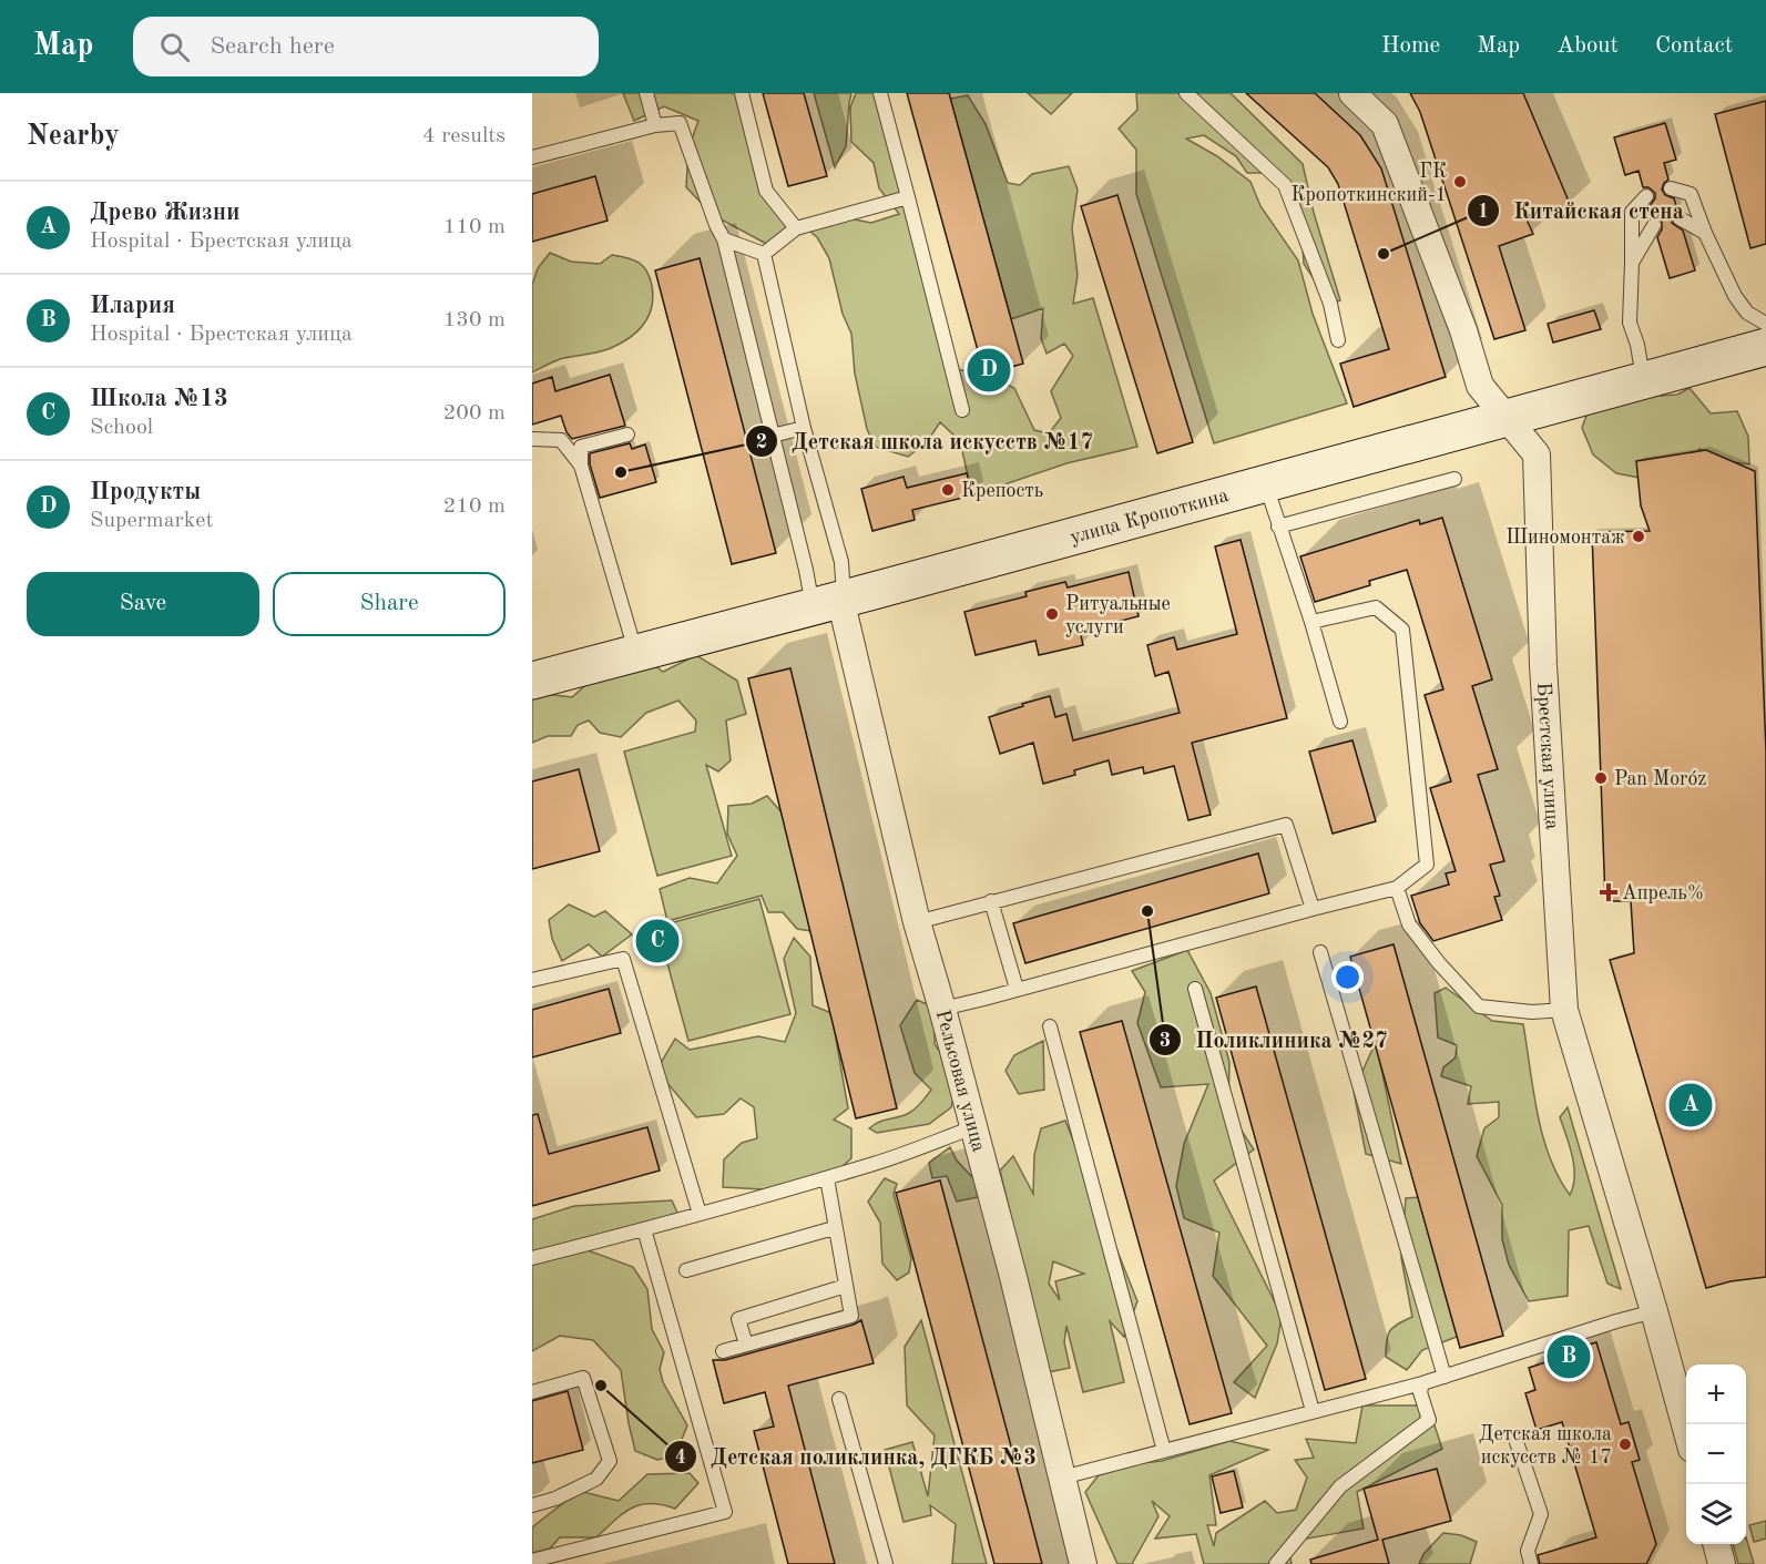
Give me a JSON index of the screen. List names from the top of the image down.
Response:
{
  "streets": {
    "main road": ["улица Кропоткина"],
    "street": ["Брестская улица", "Рельсовая улица"]
  },
  "crossings": [
    ["улица Кропоткина", "Брестская улица"],
    ["улица Кропоткина", "Рельсовая улица"]
  ],
  "places": {
    "other": [
      "ГК Кропоткинский-1",
      "Китайская стена",
      "Детская школа искусств №17",
      "Крепость",
      "Шиномонтаж",
      "Ритуальные услуги",
      "Pan Moróz",
      "Поликлиника №27",
      "Детская поликлинка, ДГКБ №3",
      "Детская школа искусств № 17"
    ],
    "health": ["Апрель%"]
  },
  "page": {
    "header": "Map",
    "search": "Search here",
    "nav": [
      "Home",
      "Map",
      "About",
      "Contact"
    ],
    "heading": ["Nearby", "4 results"],
    "list": [
      {
        "mark": "A",
        "name": "Древо Жизни",
        "note": "Hospital · Брестская улица",
        "value": "110 m"
      },
      {
        "mark": "B",
        "name": "Илария",
        "note": "Hospital · Брестская улица",
        "value": "130 m"
      },
      {
        "mark": "C",
        "name": "Школа №13",
        "note": "School",
        "value": "200 m"
      },
      {
        "mark": "D",
        "name": "Продукты",
        "note": "Supermarket",
        "value": "210 m"
      }
    ],
    "pins": [
      "D",
      "C",
      "A",
      "B"
    ],
    "buttons": ["Save", "Share"],
    "map_buttons": ["+", "−"]
  }
}
